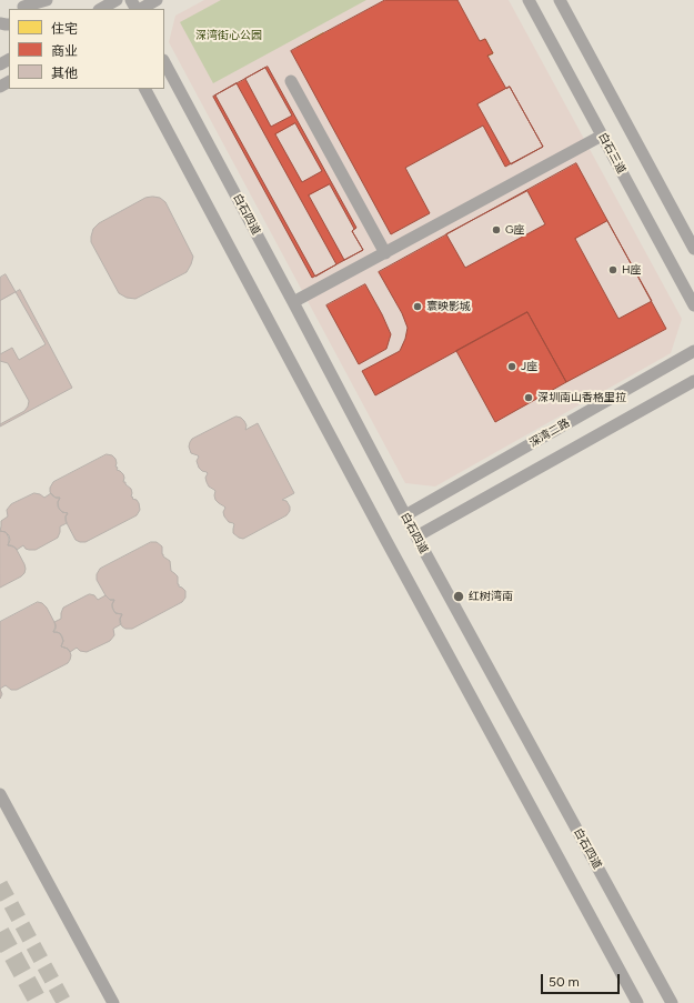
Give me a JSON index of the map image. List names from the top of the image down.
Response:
{
  "streets": {
    "street": ["白石三道", "白石四道", "深湾二路"]
  },
  "crossings": [
    ["白石四道", "深湾二路"]
  ],
  "parks": ["深湾街心公园"],
  "places": [
    "G座",
    "H座",
    "寰映影城",
    "J座",
    "深圳南山香格里拉",
    "红树湾南"
  ],
  "legend": ["住宅", "商业", "其他"],
  "scale_bar": "50 m"
}
